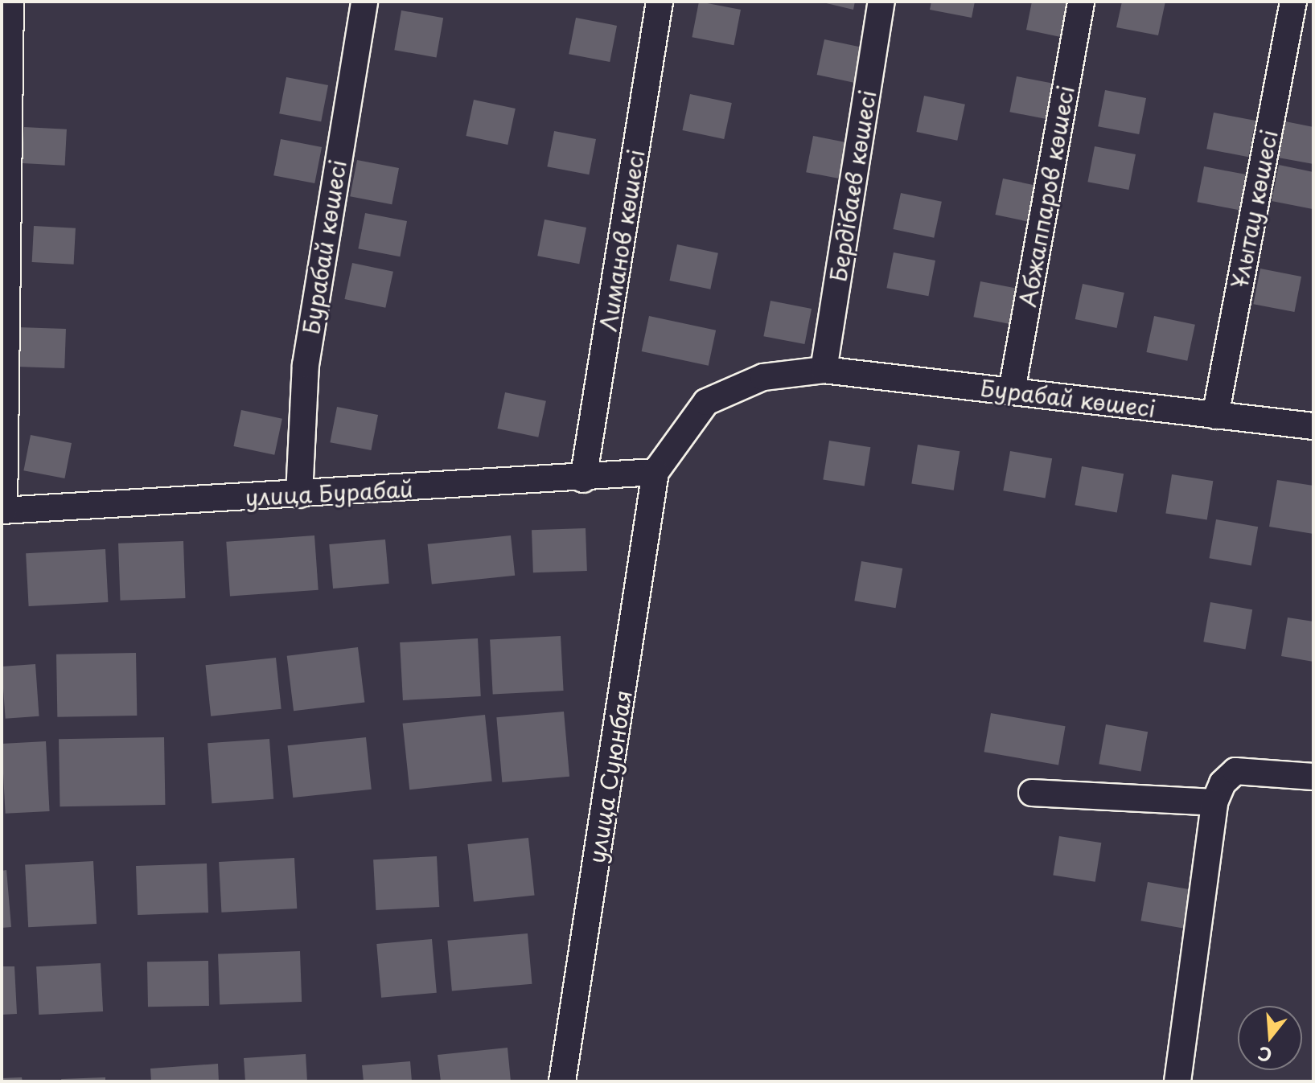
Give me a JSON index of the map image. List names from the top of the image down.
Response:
{
  "streets": {
    "street": [
      "Бердібаев көшесі",
      "Абжаппаров көшесі",
      "Ұлытау көшесі",
      "Лиманов көшесі",
      "Бурабай көшесі",
      "улица Бурабай",
      "улица Суюнбая"
    ]
  },
  "crossings": [
    ["Бердібаев көшесі", "Бурабай көшесі"],
    ["Абжаппаров көшесі", "Бурабай көшесі"],
    ["Ұлытау көшесі", "Бурабай көшесі"],
    ["Лиманов көшесі", "улица Бурабай"],
    ["Бурабай көшесі", "улица Бурабай"],
    ["Бурабай көшесі", "улица Суюнбая"],
    ["улица Бурабай", "улица Суюнбая"]
  ],
  "north": "bottom"
}
